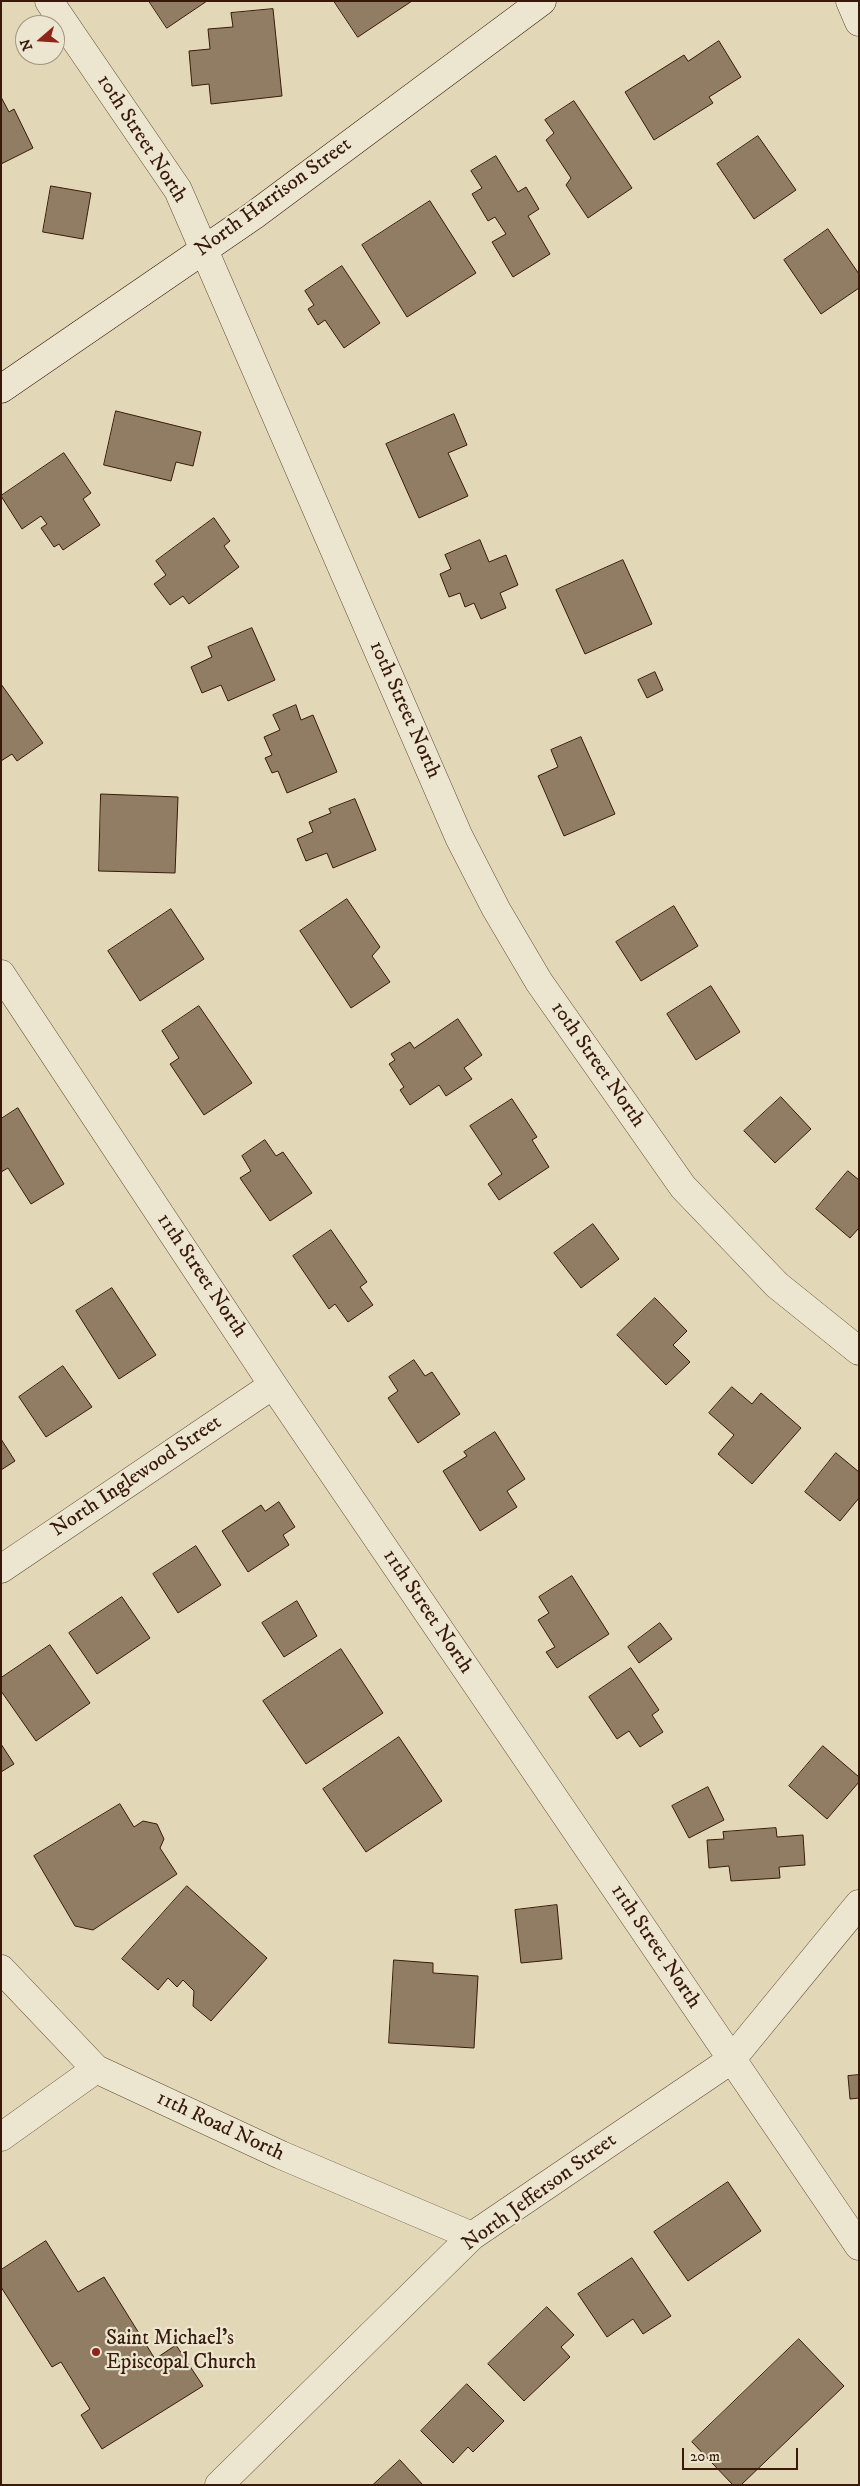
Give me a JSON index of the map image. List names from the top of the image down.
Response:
{
  "streets": {
    "street": [
      "10th Street North",
      "North Harrison Street",
      "11th Street North",
      "North Inglewood Street",
      "11th Road North",
      "North Jefferson Street"
    ]
  },
  "crossings": [
    ["10th Street North", "North Harrison Street"],
    ["11th Street North", "North Inglewood Street"],
    ["11th Street North", "North Jefferson Street"],
    ["11th Road North", "North Jefferson Street"]
  ],
  "places": ["Saint Michael's Episcopal Church"],
  "scale_bar": "20 m",
  "north": "left"
}
